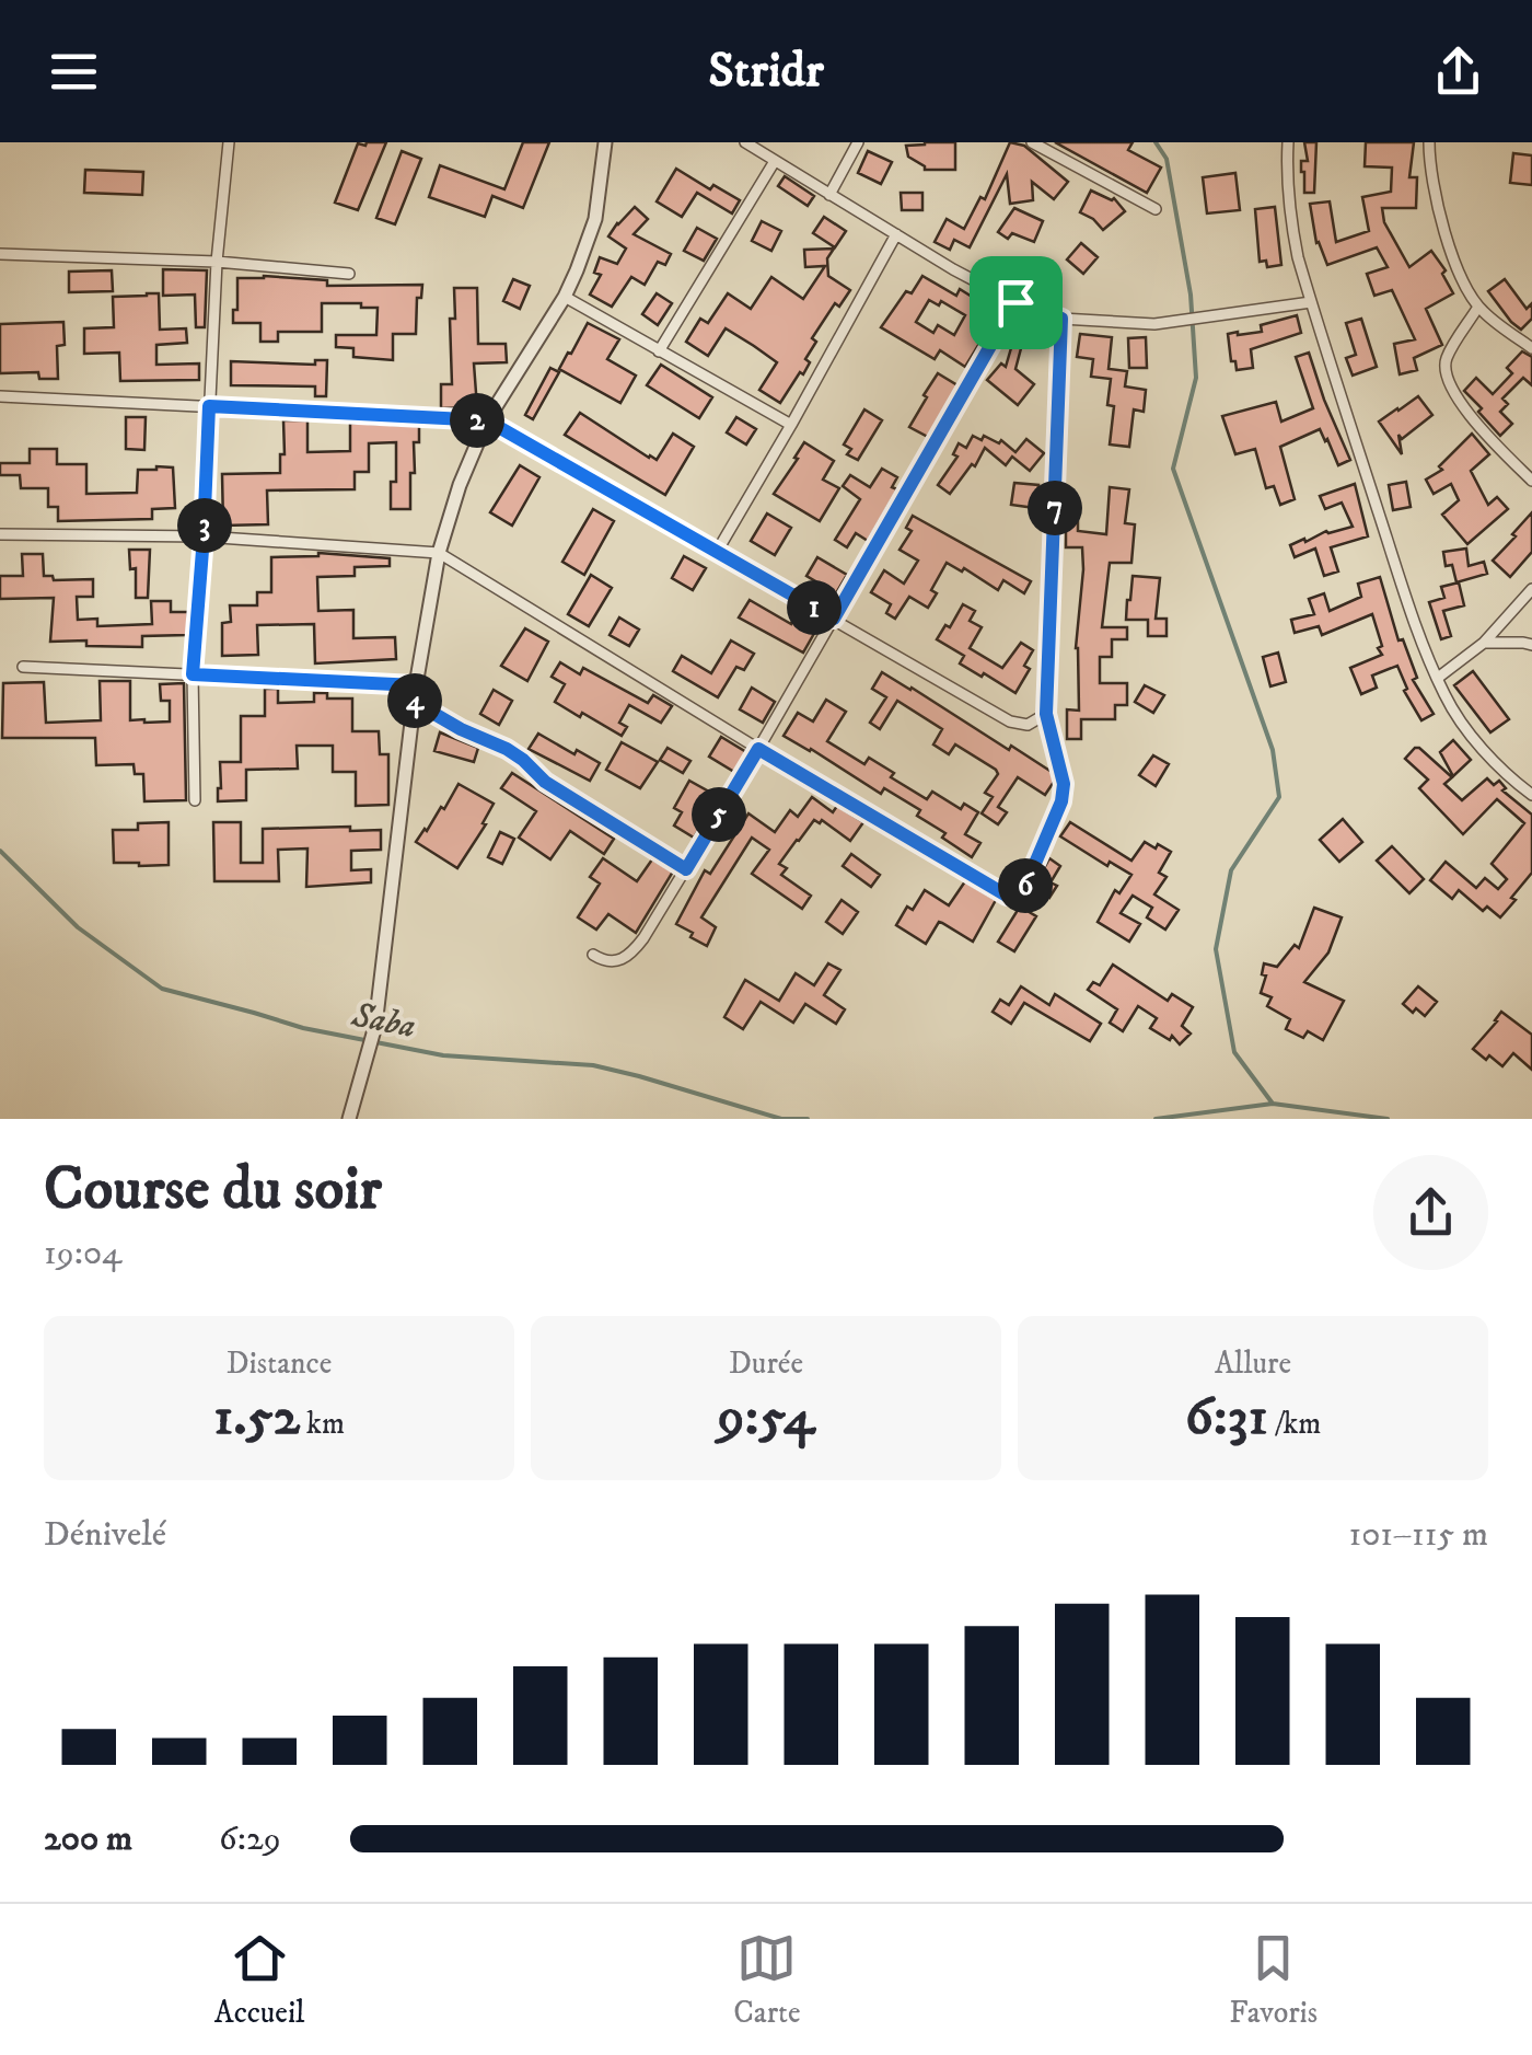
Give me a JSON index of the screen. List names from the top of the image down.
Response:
{
  "water": ["Saba"],
  "page": {
    "header": "Stridr",
    "pins": [
      "2",
      "7",
      "3",
      "1",
      "4",
      "5",
      "6"
    ],
    "heading": ["Course du soir", "19:04"],
    "stats": [
      ["Distance", "1.52 km"],
      ["Durée", "9:54"],
      ["Allure", "6:31 /km"]
    ],
    "chart": ["Dénivelé", "101–115 m"],
    "list": [
      {
        "name": "200 m",
        "note": "6:29"
      }
    ],
    "tabs": ["Accueil", "Carte", "Favoris"]
  }
}
